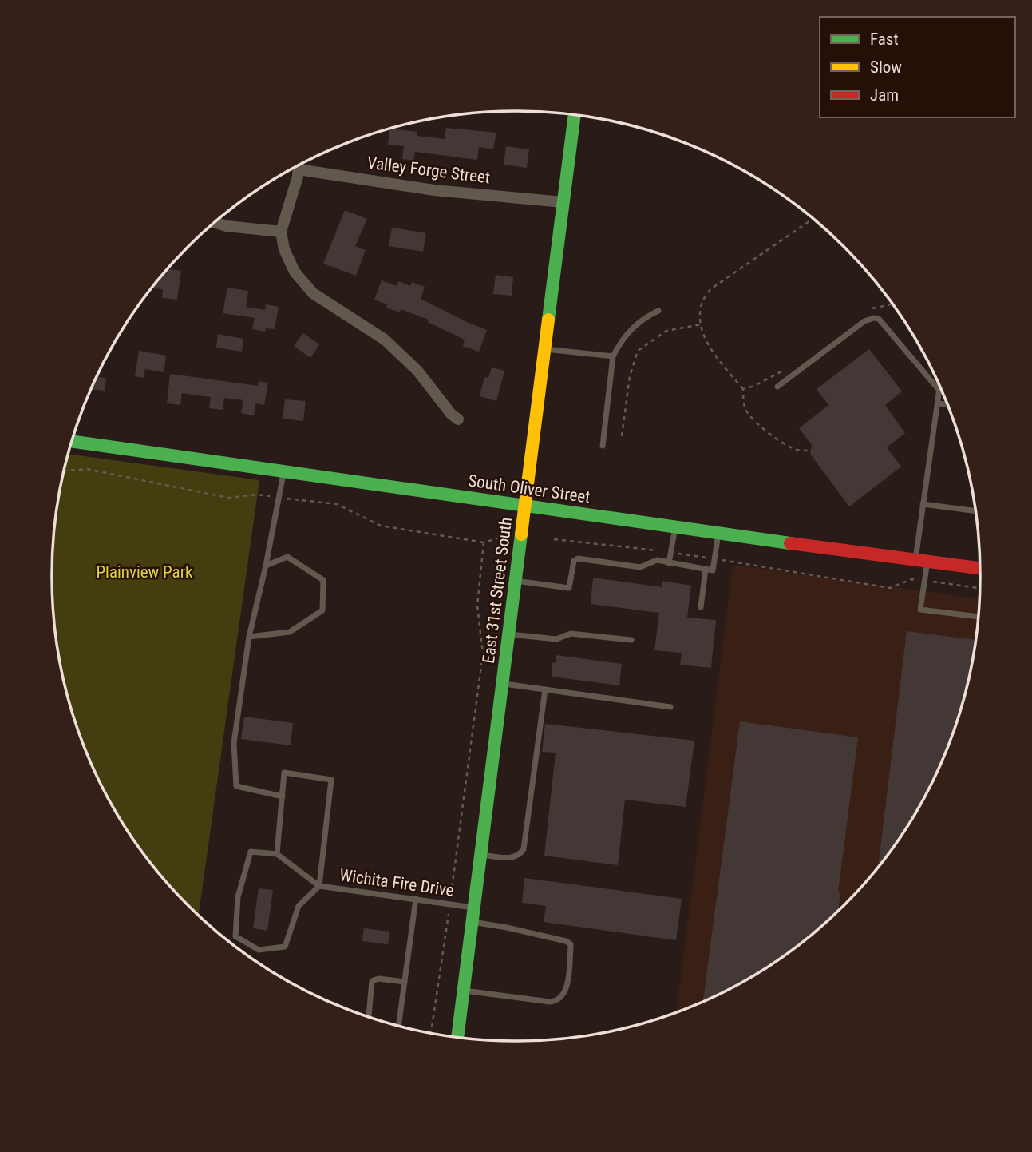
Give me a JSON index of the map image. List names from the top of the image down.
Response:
{
  "streets": {
    "street": ["Valley Forge Street", "South Oliver Street", "East 31st Street South"],
    "lane": ["Wichita Fire Drive"]
  },
  "crossings": [
    ["Valley Forge Street", "East 31st Street South"],
    ["South Oliver Street", "East 31st Street South"],
    ["East 31st Street South", "Wichita Fire Drive"]
  ],
  "parks": ["Plainview Park"],
  "legend": ["Fast", "Slow", "Jam"]
}
